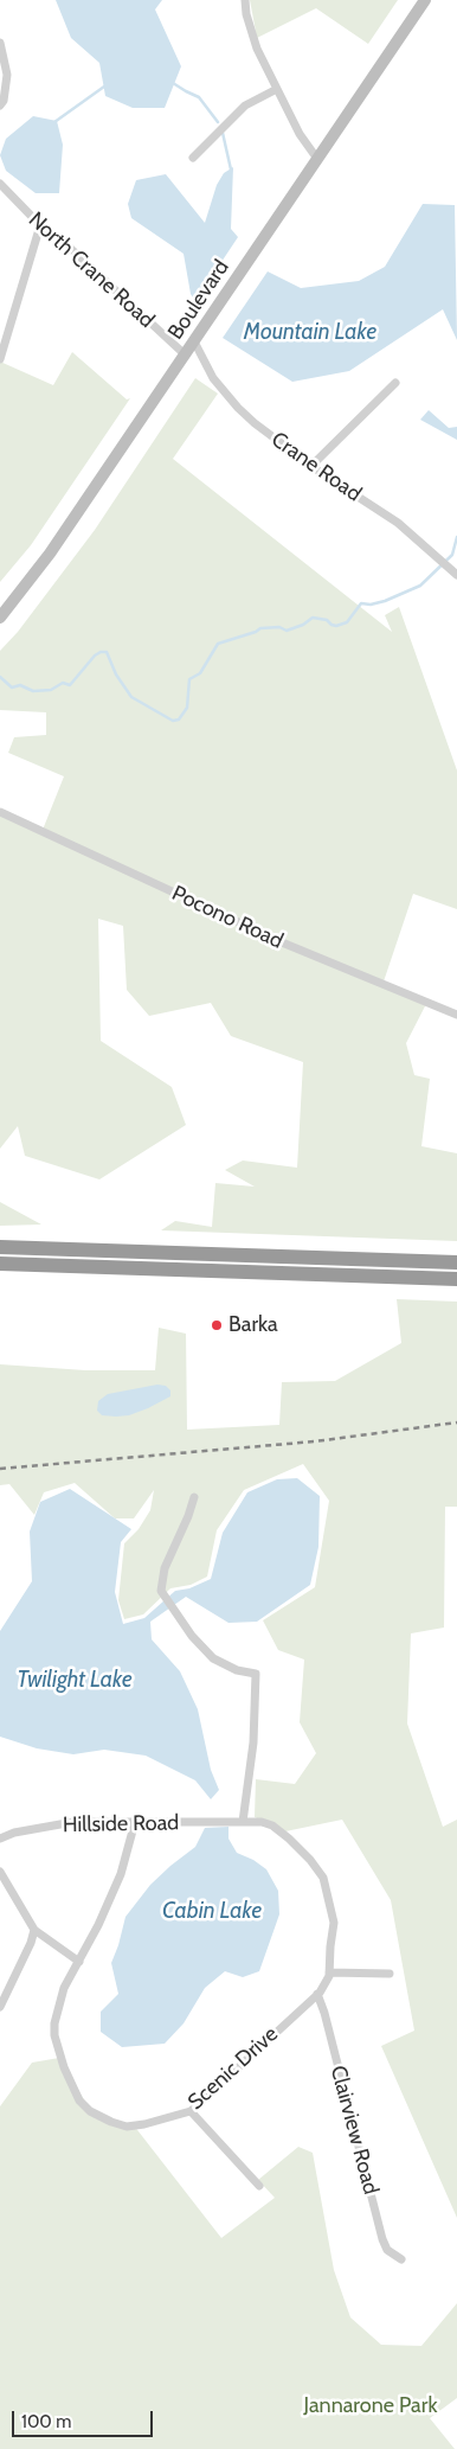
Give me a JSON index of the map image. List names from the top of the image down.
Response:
{
  "streets": {
    "main road": ["Boulevard"],
    "street": [
      "North Crane Road",
      "Crane Road",
      "Pocono Road",
      "Hillside Road",
      "Scenic Drive",
      "Clairview Road"
    ]
  },
  "crossings": [
    ["North Crane Road", "Boulevard"],
    ["Boulevard", "Crane Road"],
    ["Hillside Road", "Scenic Drive"],
    ["Scenic Drive", "Clairview Road"]
  ],
  "water": ["Mountain Lake", "Twilight Lake", "Cabin Lake"],
  "parks": ["Jannarone Park"],
  "places": ["Barka"],
  "scale_bar": "100 m"
}
